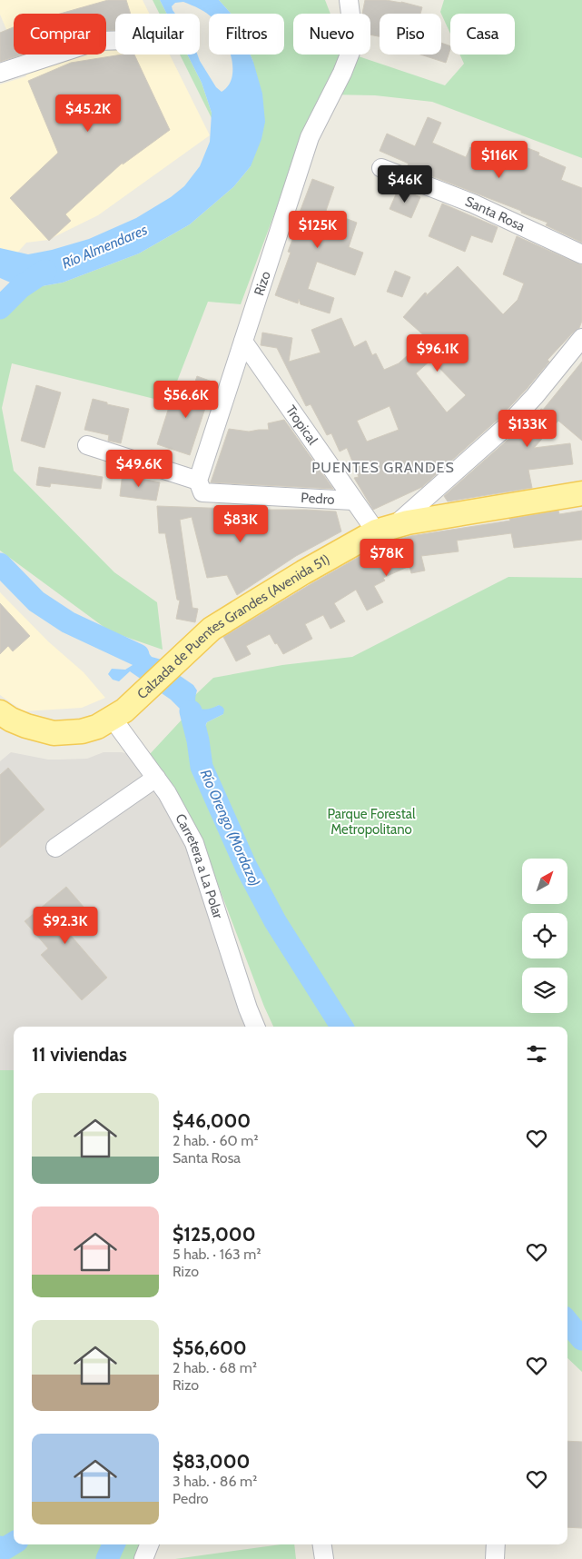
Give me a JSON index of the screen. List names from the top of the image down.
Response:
{
  "streets": {
    "main road": ["Calzada de Puentes Grandes (Avenida 51)"],
    "street": [
      "Santa Rosa",
      "Rizo",
      "Tropical",
      "Pedro",
      "Carretera a La Polar"
    ]
  },
  "crossings": [
    ["Rizo", "Tropical"],
    ["Rizo", "Pedro"],
    ["Tropical", "Pedro"],
    ["Tropical", "Calzada de Puentes Grandes (Avenida 51)"],
    ["Calzada de Puentes Grandes (Avenida 51)", "Carretera a La Polar"]
  ],
  "districts": ["PUENTES GRANDES"],
  "water": ["Río Almendares", "Río Orengo (Mordazo)"],
  "parks": ["Parque Forestal Metropolitano"],
  "north": "top right",
  "page": {
    "chip": [
      "Comprar",
      "Alquilar",
      "Filtros",
      "Nuevo",
      "Piso",
      "Casa"
    ],
    "price": [
      "$45.2K",
      "$116K",
      "$46K",
      "$125K",
      "$96.1K",
      "$56.6K",
      "$133K",
      "$49.6K",
      "$83K",
      "$78K",
      "$92.3K"
    ],
    "heading": "11 viviendas",
    "list": [
      {
        "name": "$46,000",
        "note": "2 hab. · 60 m² · Santa Rosa"
      },
      {
        "name": "$125,000",
        "note": "5 hab. · 163 m² · Rizo"
      },
      {
        "name": "$56,600",
        "note": "2 hab. · 68 m² · Rizo"
      },
      {
        "name": "$83,000",
        "note": "3 hab. · 86 m² · Pedro"
      }
    ]
  }
}
